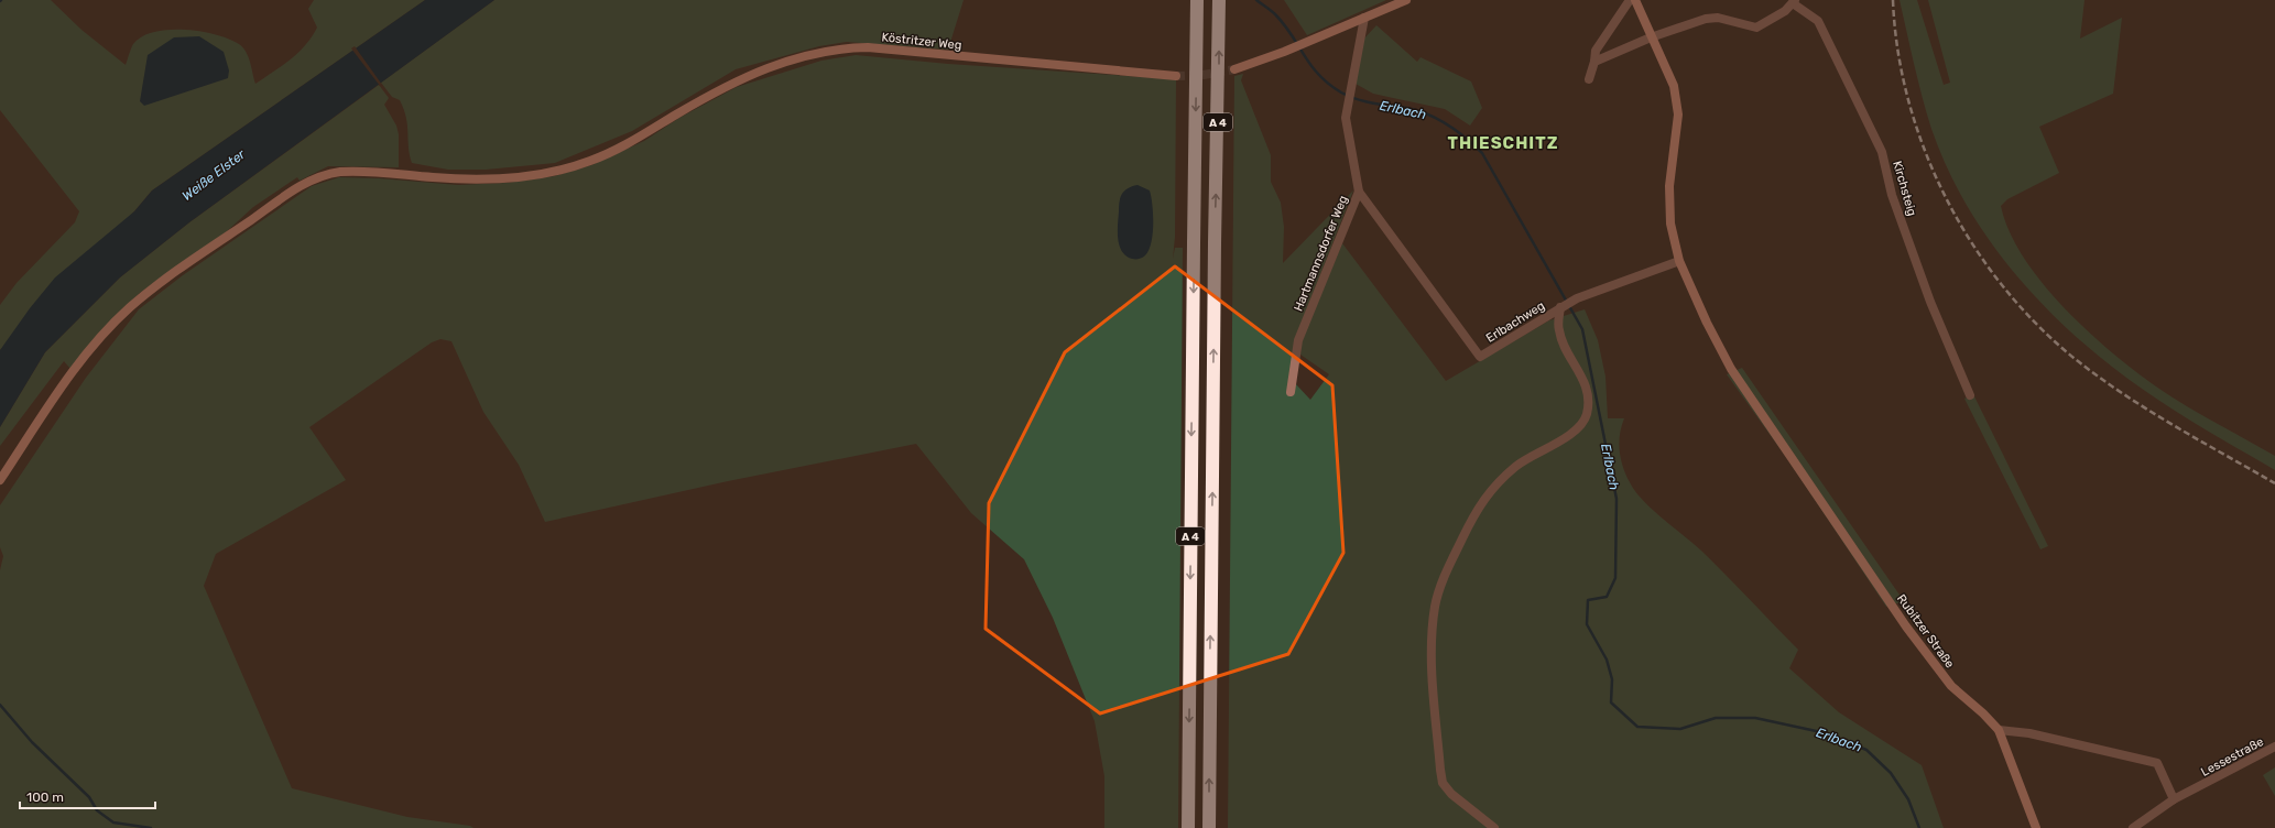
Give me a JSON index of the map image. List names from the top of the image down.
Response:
{
  "streets": {
    "highway": ["A 4"],
    "main road": ["Köstritzer Weg", "Rubitzer Straße"],
    "street": [
      "Kirchsteig",
      "Hartmannsdorfer Weg",
      "Erlbachweg",
      "Lessestraße"
    ]
  },
  "crossings": [
    ["Hartmannsdorfer Weg", "Erlbachweg"],
    ["Erlbachweg", "Rubitzer Straße"]
  ],
  "districts": ["THIESCHITZ"],
  "water": ["Erlbach", "Weiße Elster"],
  "scale_bar": "100 m"
}
